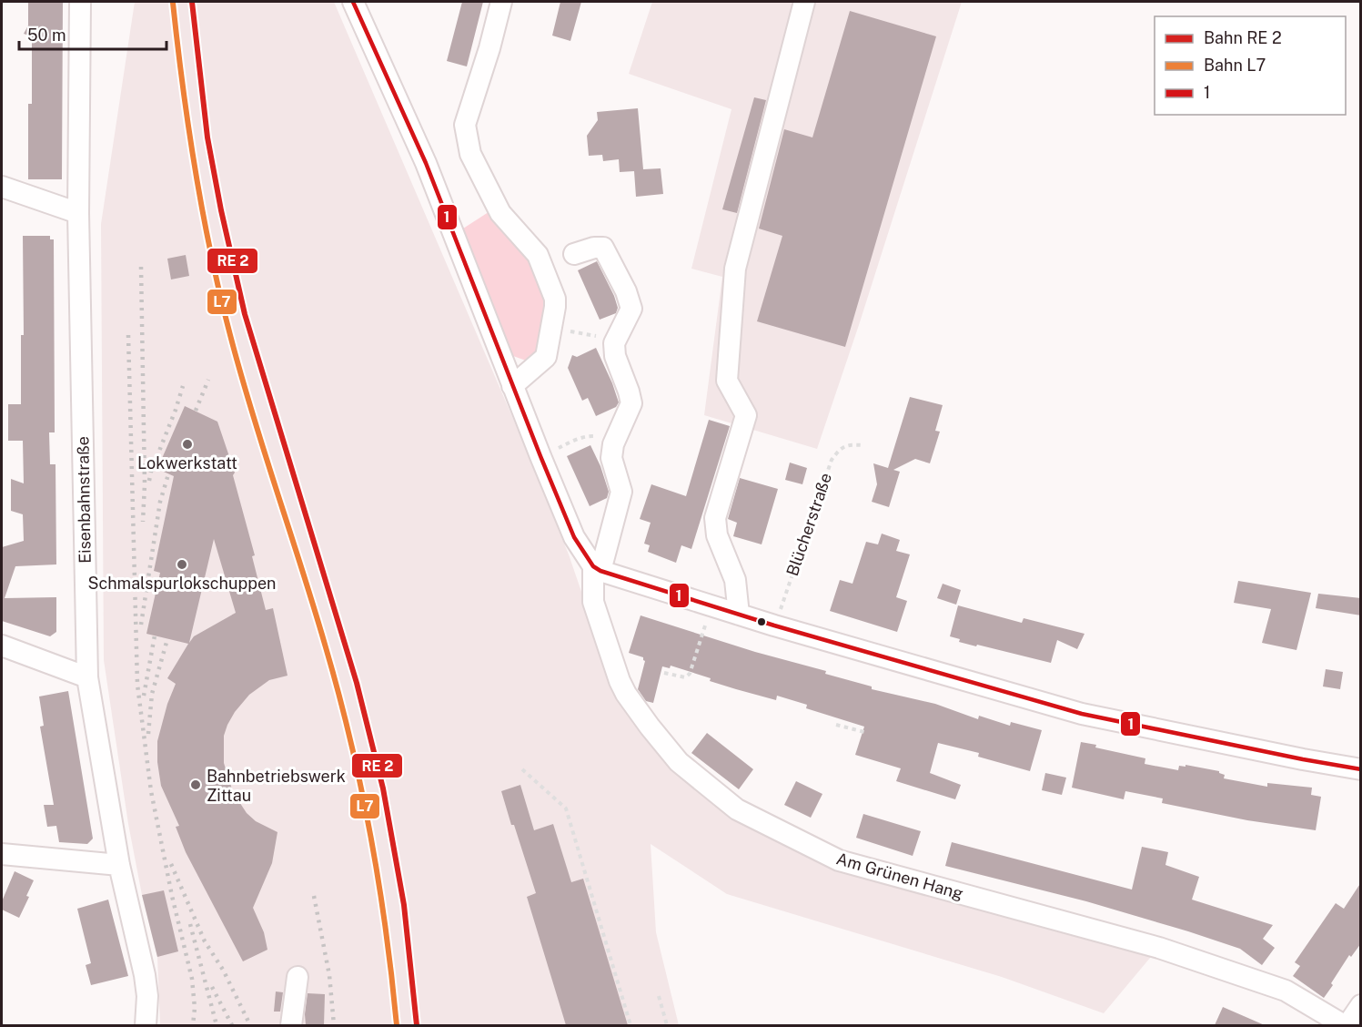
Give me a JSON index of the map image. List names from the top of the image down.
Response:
{
  "streets": {
    "street": ["Eisenbahnstraße", "Am Grünen Hang"],
    "path": ["Blücherstraße"]
  },
  "places": ["Lokwerkstatt", "Schmalspurlokschuppen", "Bahnbetriebswerk Zittau"],
  "lines": ["transit line 1", "rail line L7"],
  "legend": ["Bahn RE 2", "Bahn L7", "1"],
  "scale_bar": "50 m"
}
